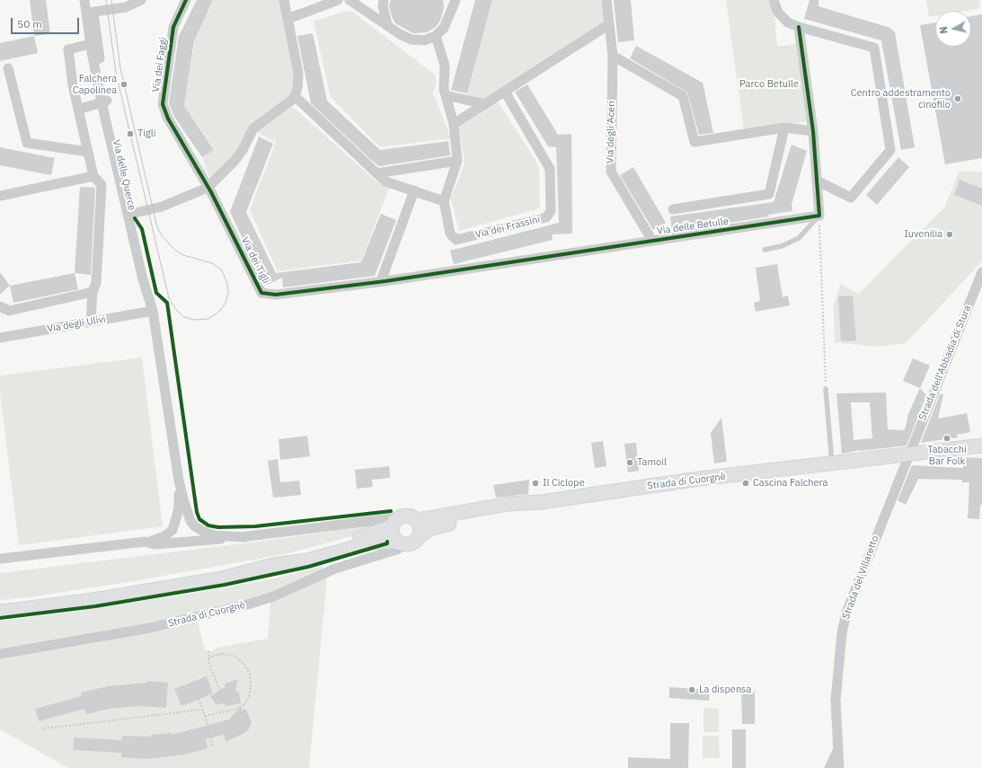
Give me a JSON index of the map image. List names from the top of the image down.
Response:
{
  "streets": {
    "main road": ["Strada di Cuorgnè"],
    "street": [
      "Via dei Faggi",
      "Via degli Aceri",
      "Via delle Querce",
      "Via delle Betulle",
      "Via dei Frassini",
      "Via dei Tigli",
      "Via degli Ulivi",
      "Strada dell'Abbadia di Stura",
      "Strada del Villaretto"
    ]
  },
  "crossings": [
    ["Via dei Faggi", "Via dei Tigli"],
    ["Via degli Aceri", "Via delle Betulle"],
    ["Via delle Querce", "Via degli Ulivi"],
    ["Via delle Betulle", "Via dei Tigli"],
    ["Strada dell'Abbadia di Stura", "Strada di Cuorgnè"],
    ["Strada dell'Abbadia di Stura", "Strada del Villaretto"],
    ["Strada di Cuorgnè", "Strada del Villaretto"]
  ],
  "parks": ["Parco Betulle"],
  "places": [
    "Falchera Capolinea",
    "Centro addestramento cinofilo",
    "Tigli",
    "Iuvenilia",
    "Tabacchi Bar Folk",
    "Tamoil",
    "Il Ciclope",
    "Cascina Falchera",
    "La dispensa"
  ],
  "scale_bar": "50 m",
  "north": "left"
}
